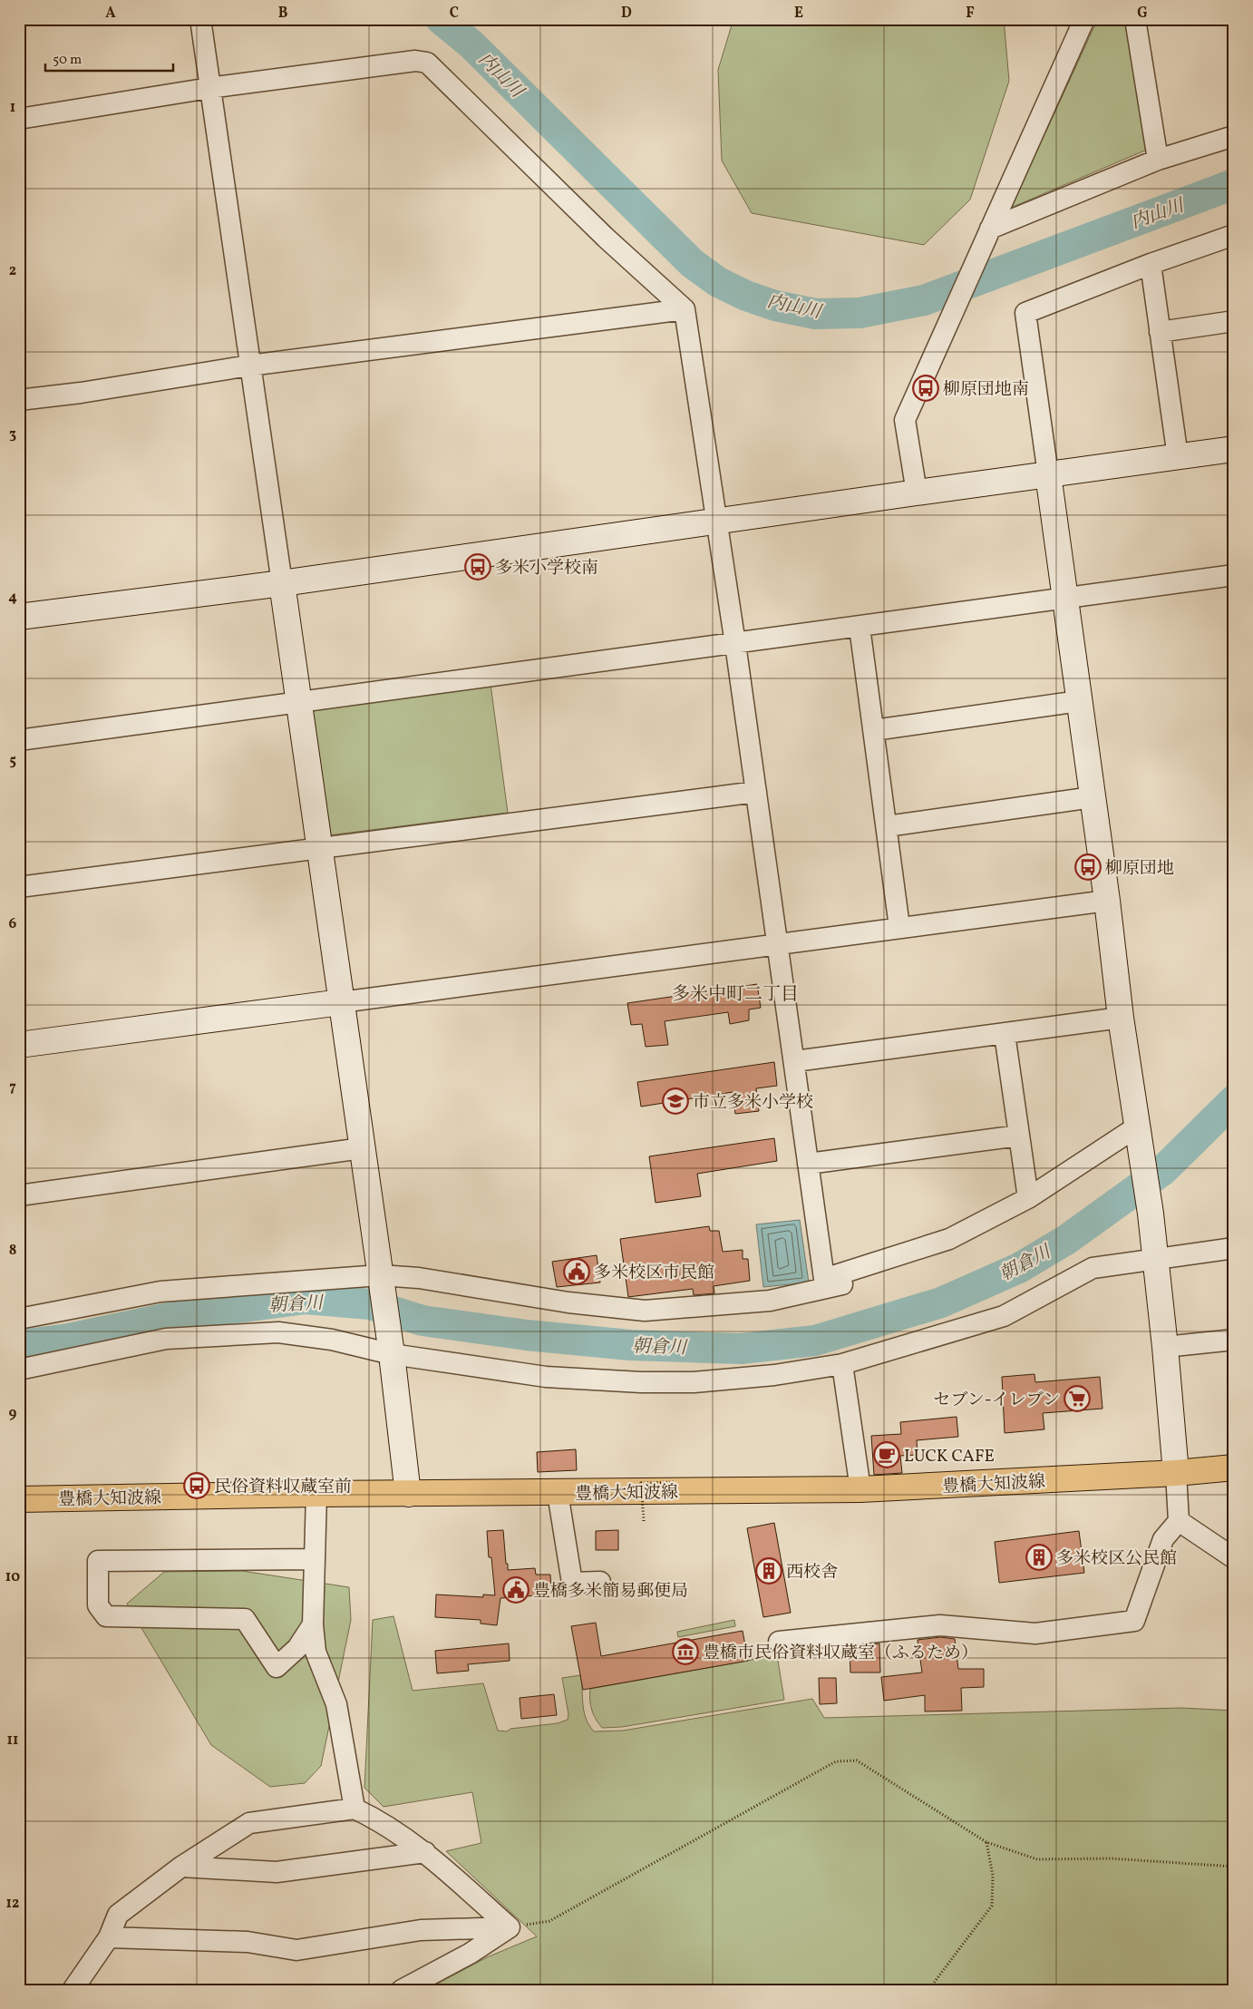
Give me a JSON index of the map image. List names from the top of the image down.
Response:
{
  "streets": {
    "main road": ["豊橋大知波線"]
  },
  "districts": ["多米中町二丁目"],
  "water": ["内山川", "朝倉川"],
  "places": {
    "bus stop": [
      "柳原団地南",
      "多米小学校南",
      "柳原団地",
      "民俗資料収蔵室前"
    ],
    "school or university": ["市立多米小学校"],
    "public building": ["多米校区市民館", "豊橋多米簡易郵便局"],
    "supermarket": ["セブン-イレブン"],
    "cafe": ["LUCK CAFE"],
    "building": ["多米校区公民館", "西校舎"],
    "museum": ["豊橋市民俗資料収蔵室（ふるため）"]
  },
  "scale_bar": "50 m",
  "grid": {
    "columns": [
      "A",
      "B",
      "C",
      "D",
      "E",
      "F",
      "G"
    ],
    "rows": [
      "1",
      "2",
      "3",
      "4",
      "5",
      "6",
      "7",
      "8",
      "9",
      "10",
      "11",
      "12"
    ]
  }
}
